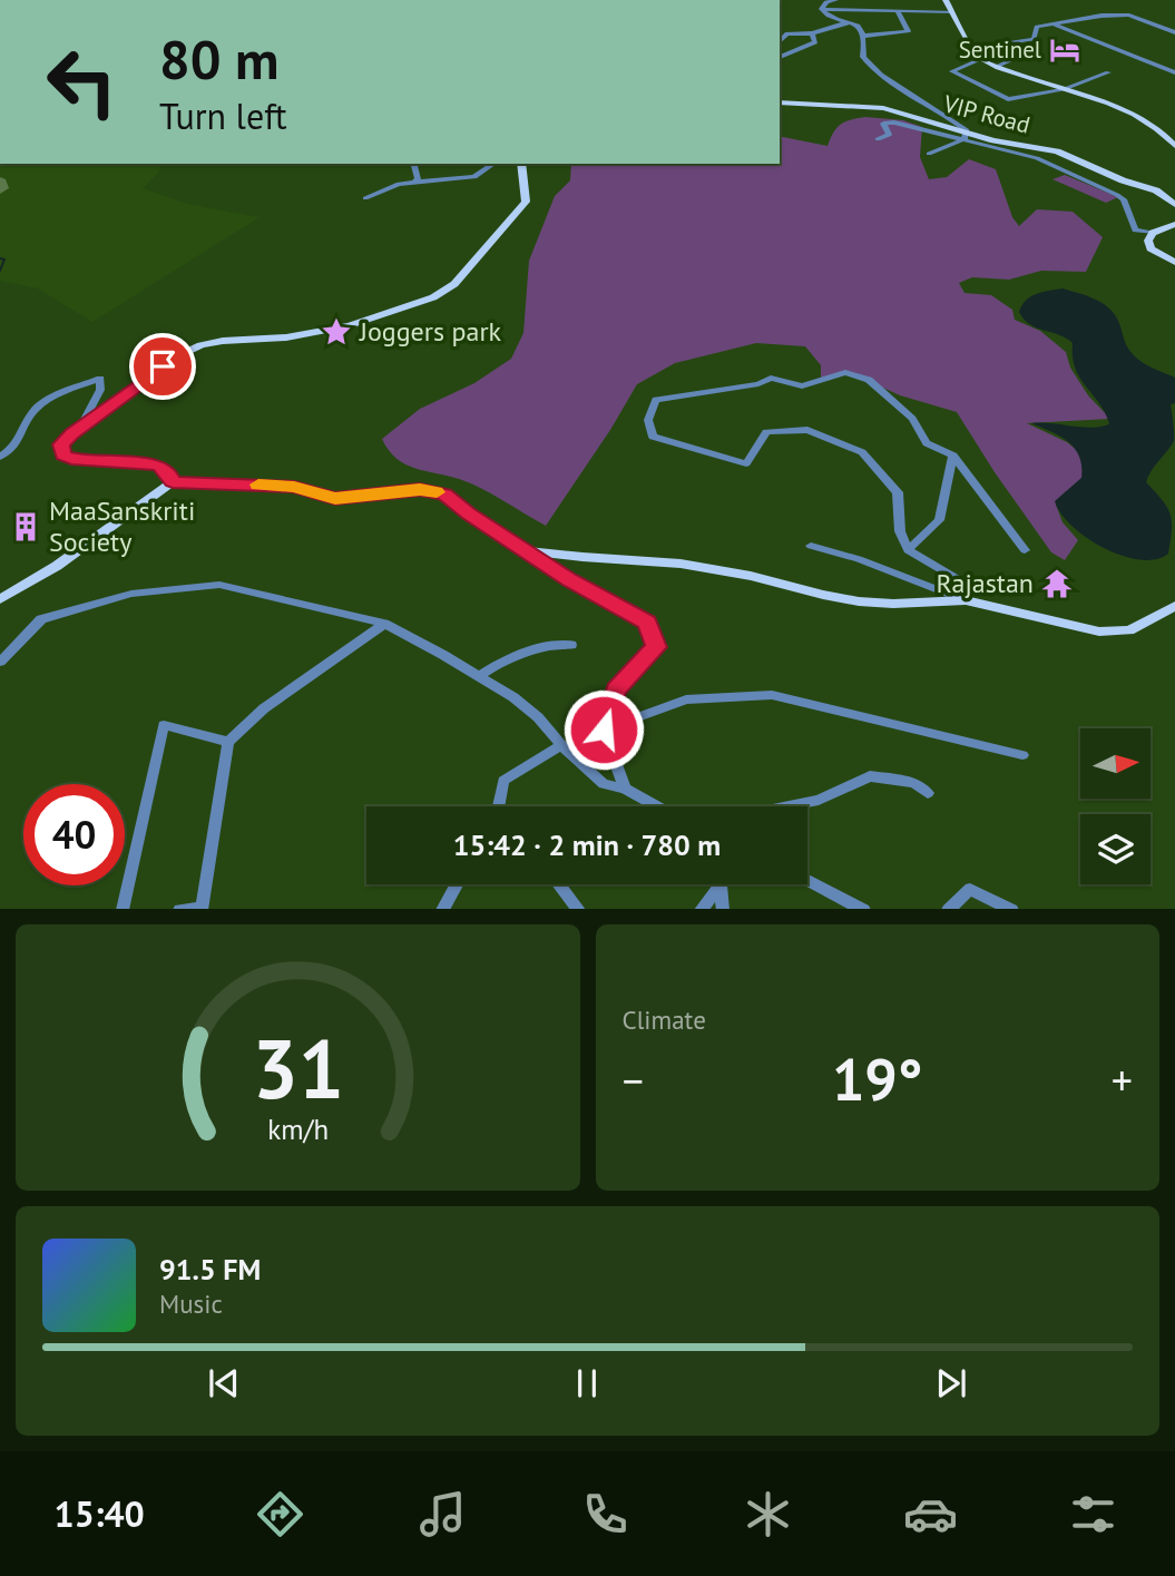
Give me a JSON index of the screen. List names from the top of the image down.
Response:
{
  "streets": {
    "main road": ["VIP Road"]
  },
  "places": {
    "hotel": ["Sentinel"],
    "place": ["Joggers park"],
    "building": ["MaaSanskriti Society"],
    "temple": ["Rajastan"]
  },
  "north": "right",
  "page": {
    "turn": ["80 m", "Turn left"],
    "limit": "40",
    "trip": "15:42 · 2 min · 780 m",
    "tile": "Climate",
    "heat": ["−", "19°", "+"],
    "song": ["91.5 FM", "Music"],
    "tabs": "15:40",
    "gauge": ["31", "km/h"]
  }
}
